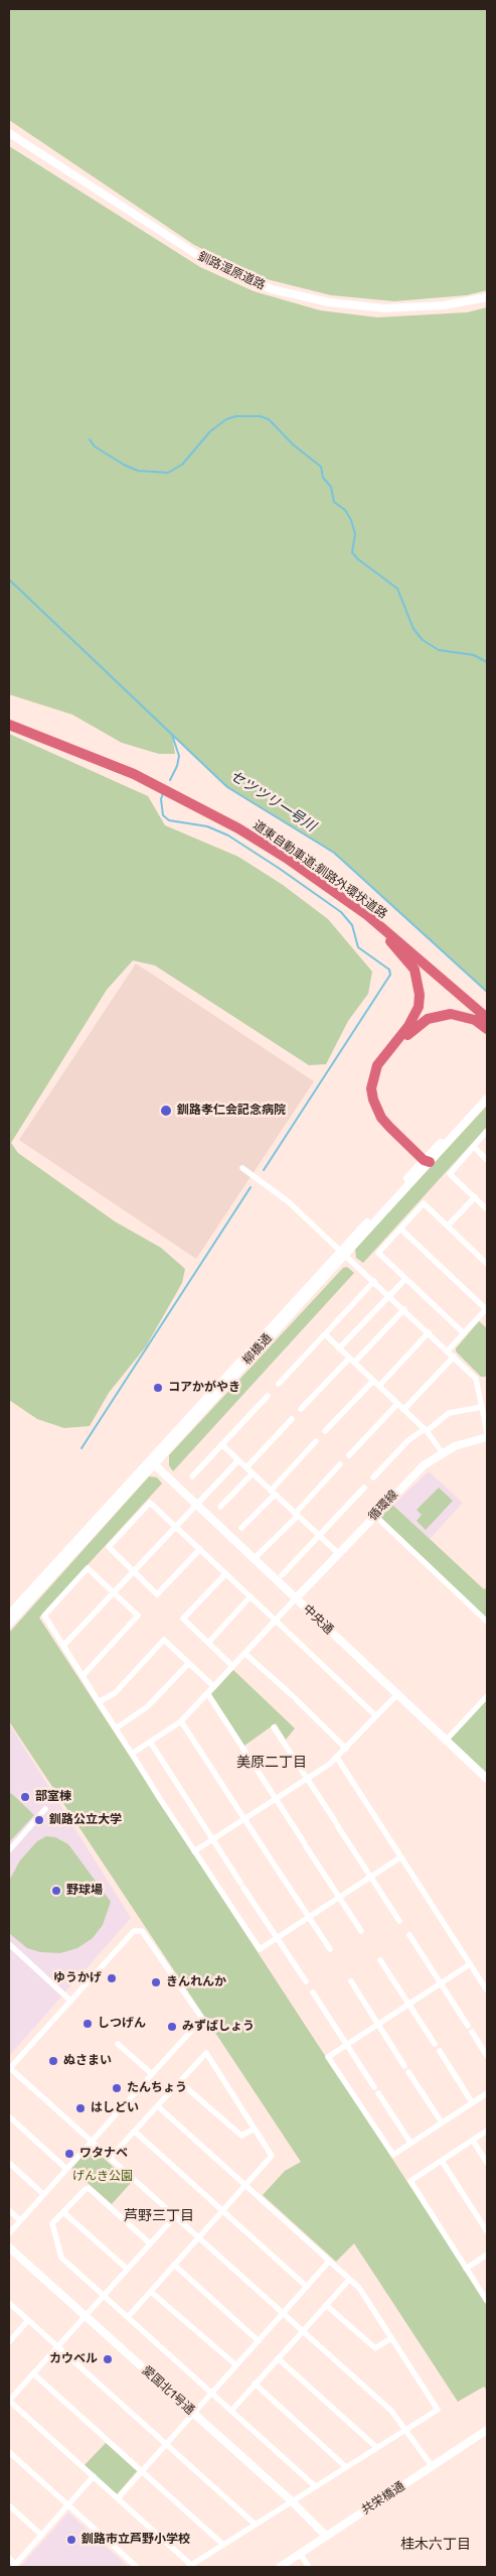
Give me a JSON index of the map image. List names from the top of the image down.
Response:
{
  "streets": {
    "highway": ["道東自動車道;釧路外環状道路"],
    "street": [
      "釧路湿原道路",
      "柳橋通",
      "循環線",
      "中央通",
      "愛国北1号通",
      "共栄橋通"
    ]
  },
  "crossings": [
    ["柳橋通", "中央通"],
    ["循環線", "中央通"],
    ["愛国北1号通", "共栄橋通"]
  ],
  "districts": ["美原二丁目", "芦野三丁目", "桂木六丁目"],
  "water": ["セツツリ一号川"],
  "parks": ["げんき公園"],
  "places": [
    "釧路孝仁会記念病院",
    "コアかがやき",
    "部室棟",
    "釧路公立大学",
    "野球場",
    "ゆうかげ",
    "きんれんか",
    "しつげん",
    "みずばしょう",
    "ぬさまい",
    "たんちょう",
    "はしどい",
    "ワタナベ",
    "カウベル",
    "釧路市立芦野小学校"
  ]
}
